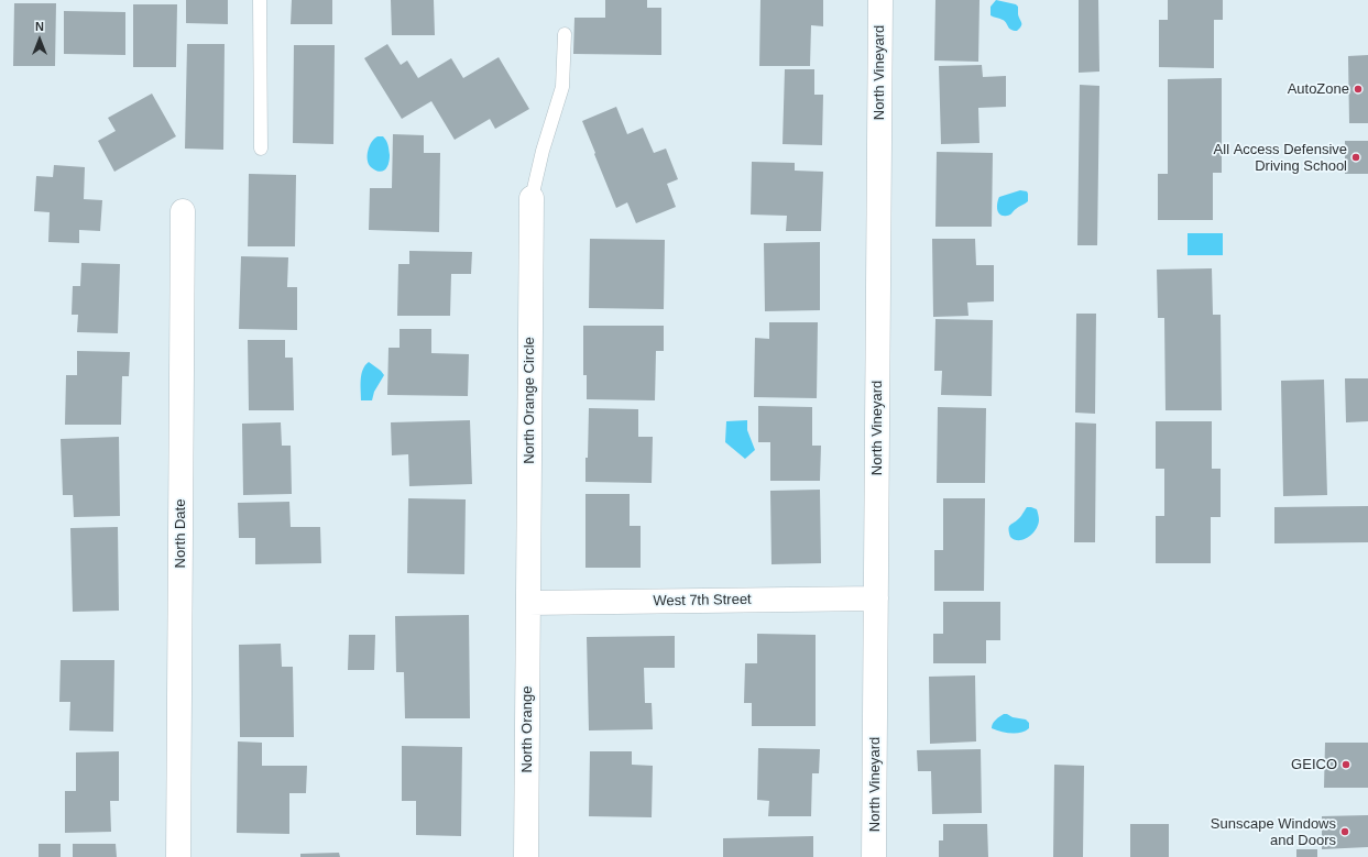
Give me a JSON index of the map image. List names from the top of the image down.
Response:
{
  "streets": {
    "street": [
      "North Vineyard",
      "North Orange Circle",
      "North Date",
      "West 7th Street",
      "North Orange"
    ]
  },
  "crossings": [
    ["North Vineyard", "West 7th Street"],
    ["North Orange Circle", "West 7th Street"],
    ["North Orange Circle", "North Orange"],
    ["West 7th Street", "North Orange"]
  ],
  "places": [
    "AutoZone",
    "All Access Defensive Driving School",
    "GEICO",
    "Sunscape Windows and Doors"
  ],
  "north": "top"
}
